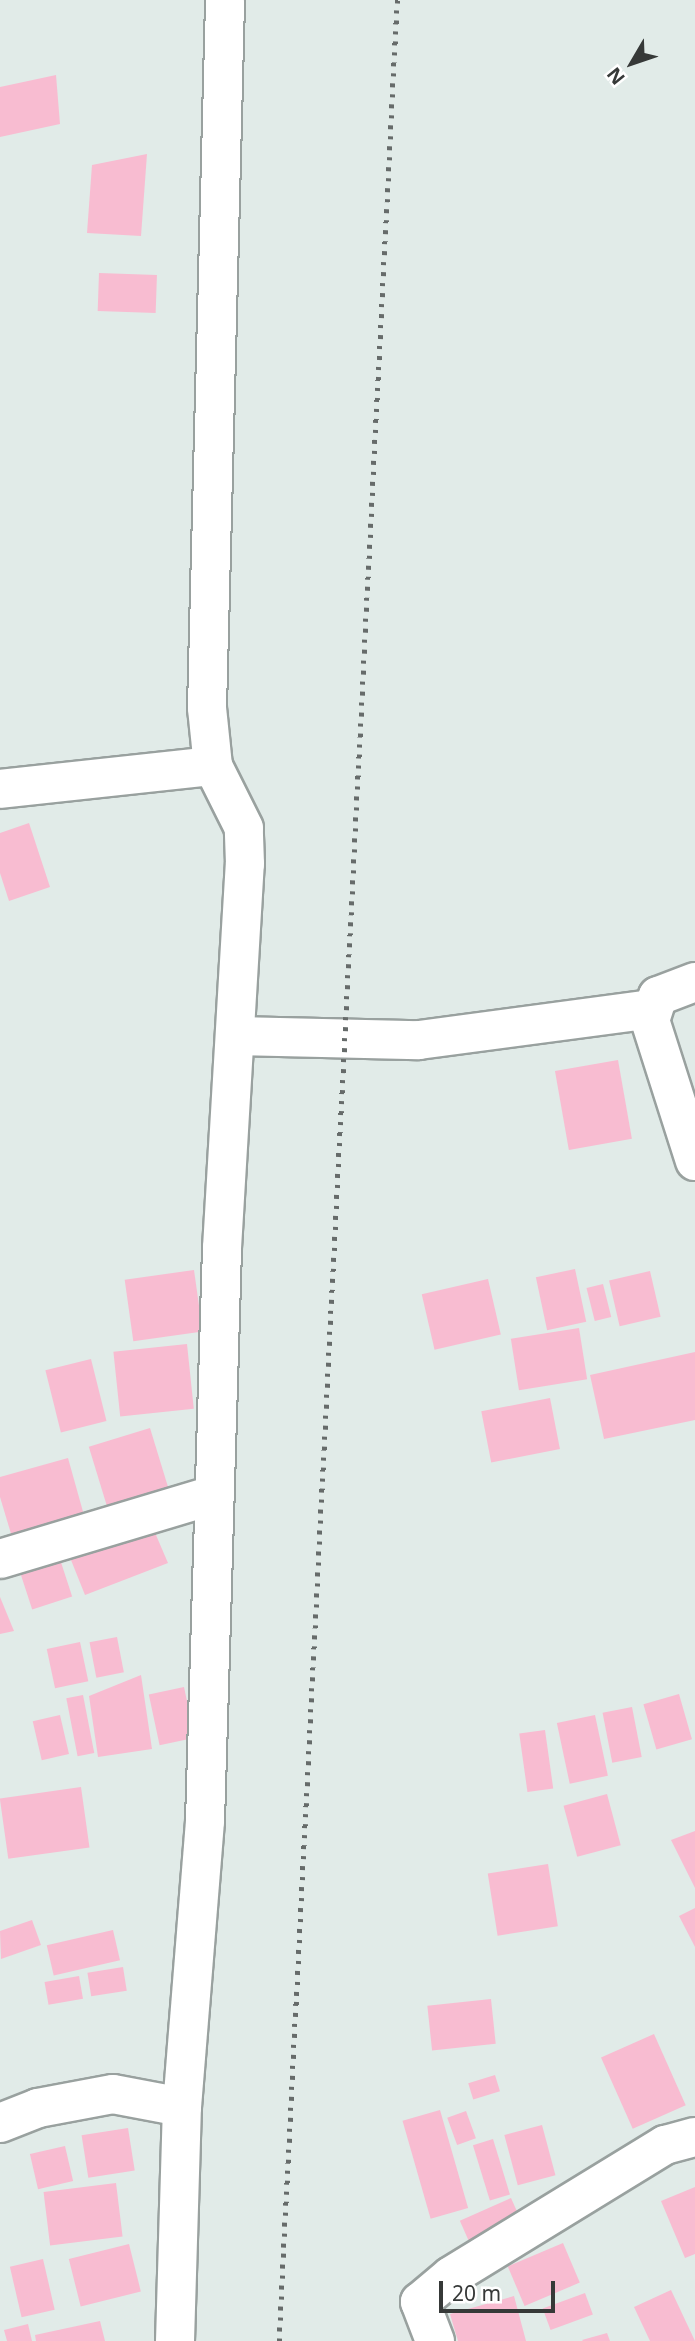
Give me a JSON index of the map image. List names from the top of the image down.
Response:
{
  "scale_bar": "20 m",
  "north": "bottom left"
}
